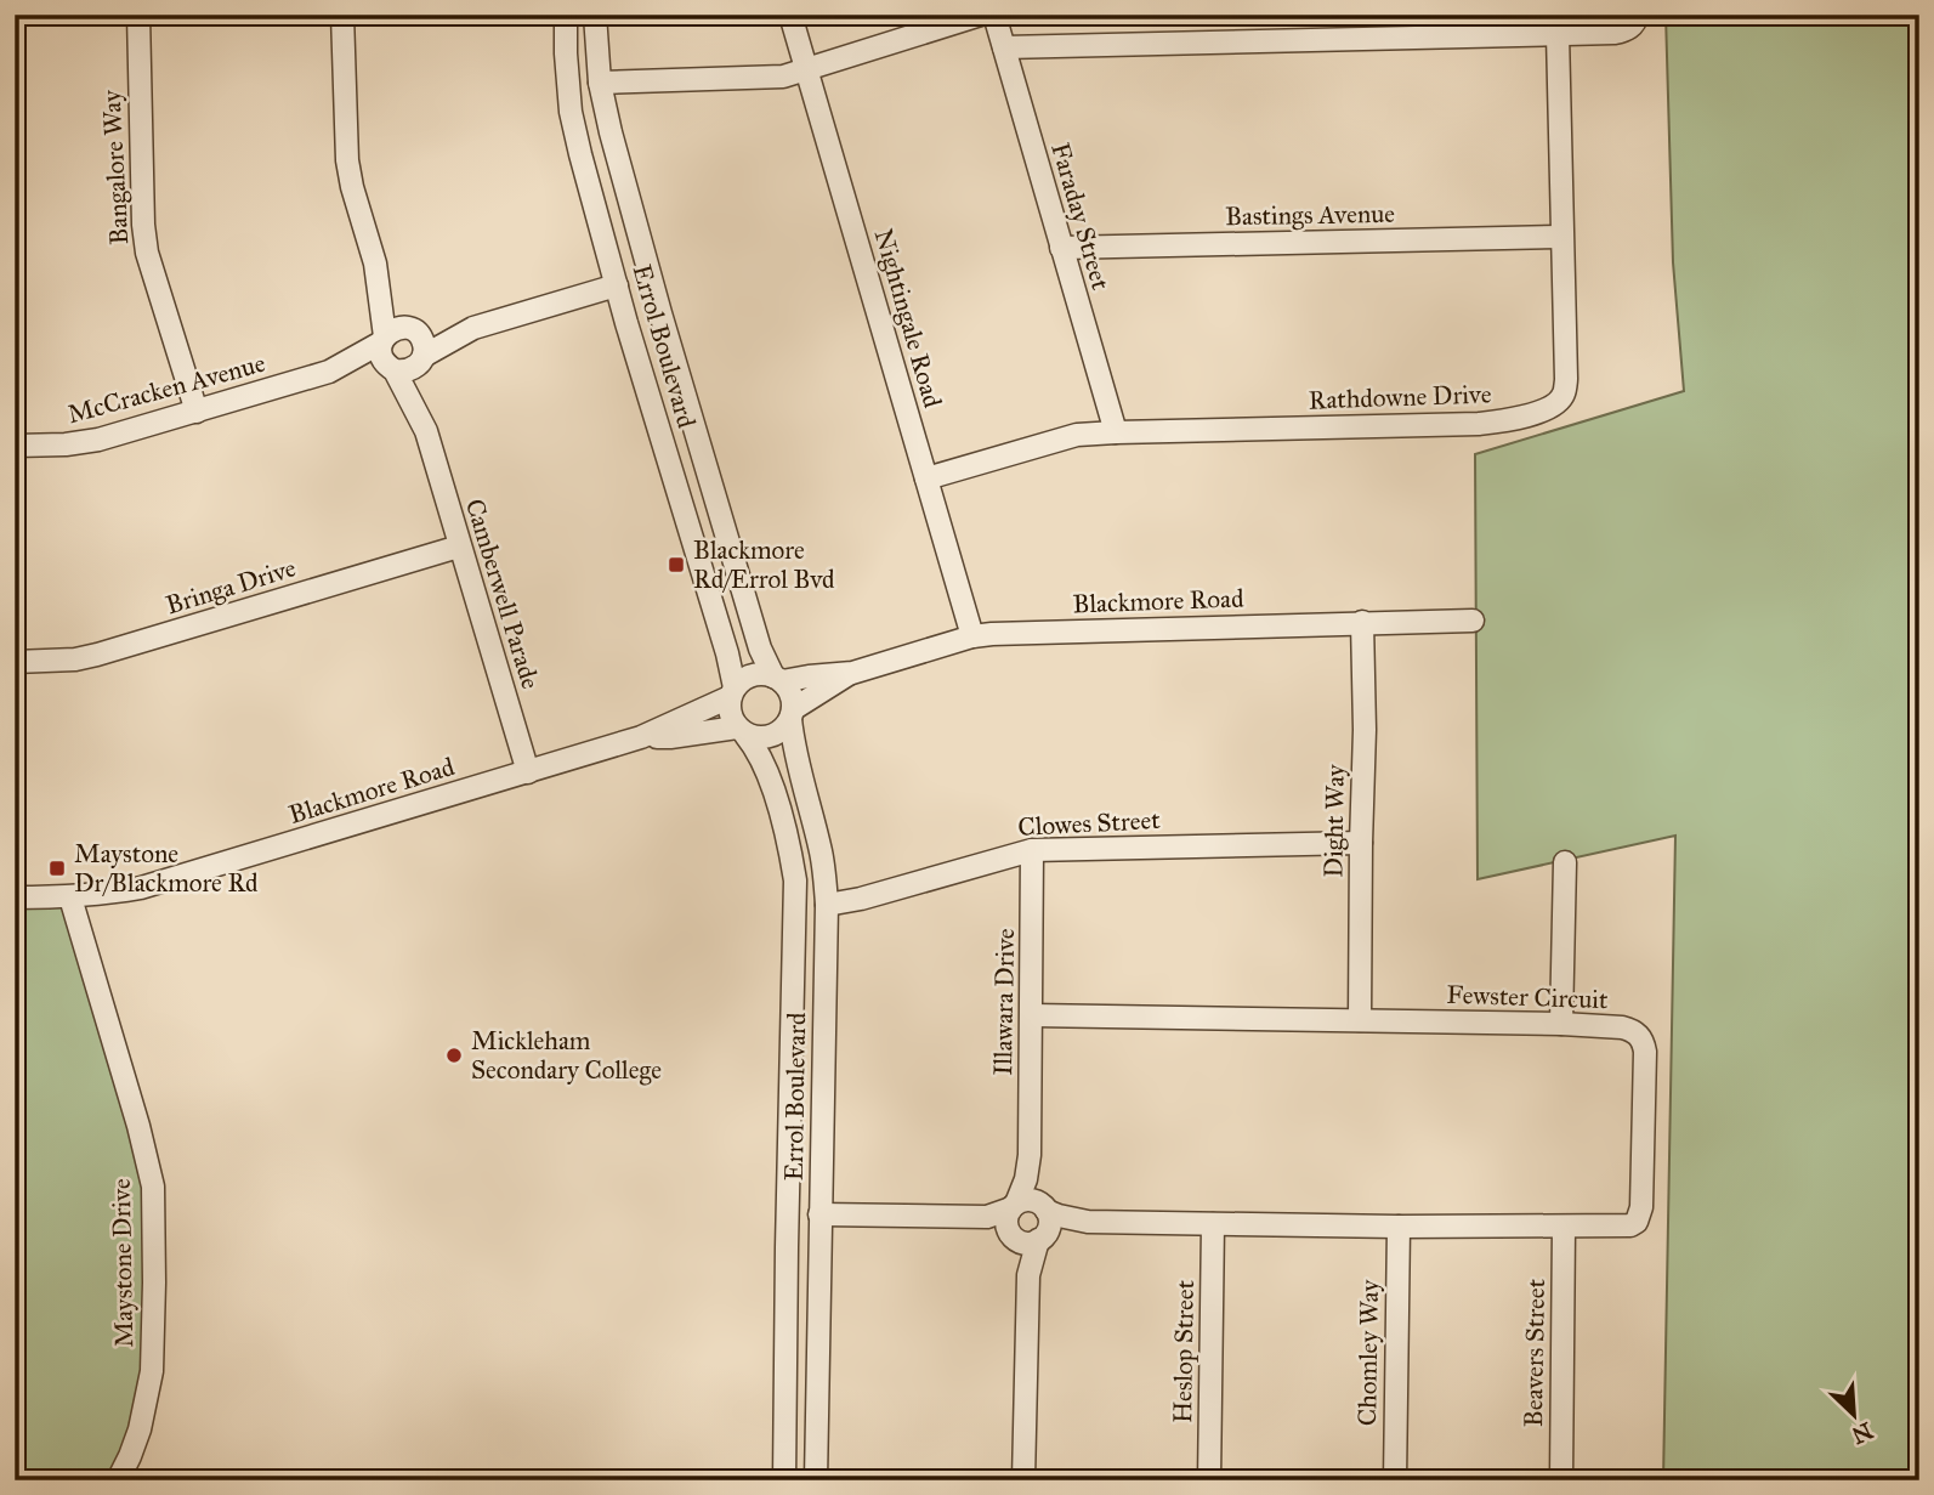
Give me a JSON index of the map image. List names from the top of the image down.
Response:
{
  "streets": {
    "street": [
      "Bangalore Way",
      "Bastings Avenue",
      "Faraday Street",
      "Nightingale Road",
      "Errol Boulevard",
      "McCracken Avenue",
      "Rathdowne Drive",
      "Bringa Drive",
      "Camberwell Parade",
      "Blackmore Road",
      "Dight Way",
      "Clowes Street",
      "Fewster Circuit",
      "Illawara Drive",
      "Maystone Drive",
      "Heslop Street",
      "Chomley Way",
      "Beavers Street"
    ]
  },
  "crossings": [
    ["Bangalore Way", "McCracken Avenue"],
    ["Bastings Avenue", "Faraday Street"],
    ["Bastings Avenue", "Rathdowne Drive"],
    ["Faraday Street", "Rathdowne Drive"],
    ["Nightingale Road", "Rathdowne Drive"],
    ["Nightingale Road", "Blackmore Road"],
    ["Errol Boulevard", "Blackmore Road"],
    ["Errol Boulevard", "Clowes Street"],
    ["McCracken Avenue", "Camberwell Parade"],
    ["Bringa Drive", "Camberwell Parade"],
    ["Camberwell Parade", "Blackmore Road"],
    ["Blackmore Road", "Dight Way"],
    ["Blackmore Road", "Maystone Drive"],
    ["Dight Way", "Clowes Street"],
    ["Dight Way", "Fewster Circuit"],
    ["Clowes Street", "Illawara Drive"],
    ["Fewster Circuit", "Illawara Drive"],
    ["Fewster Circuit", "Heslop Street"],
    ["Fewster Circuit", "Chomley Way"],
    ["Fewster Circuit", "Beavers Street"]
  ],
  "places": {
    "transit": ["Blackmore Rd/Errol Bvd", "Maystone Dr/Blackmore Rd"],
    "other": ["Mickleham Secondary College"]
  },
  "north": "bottom right"
}
